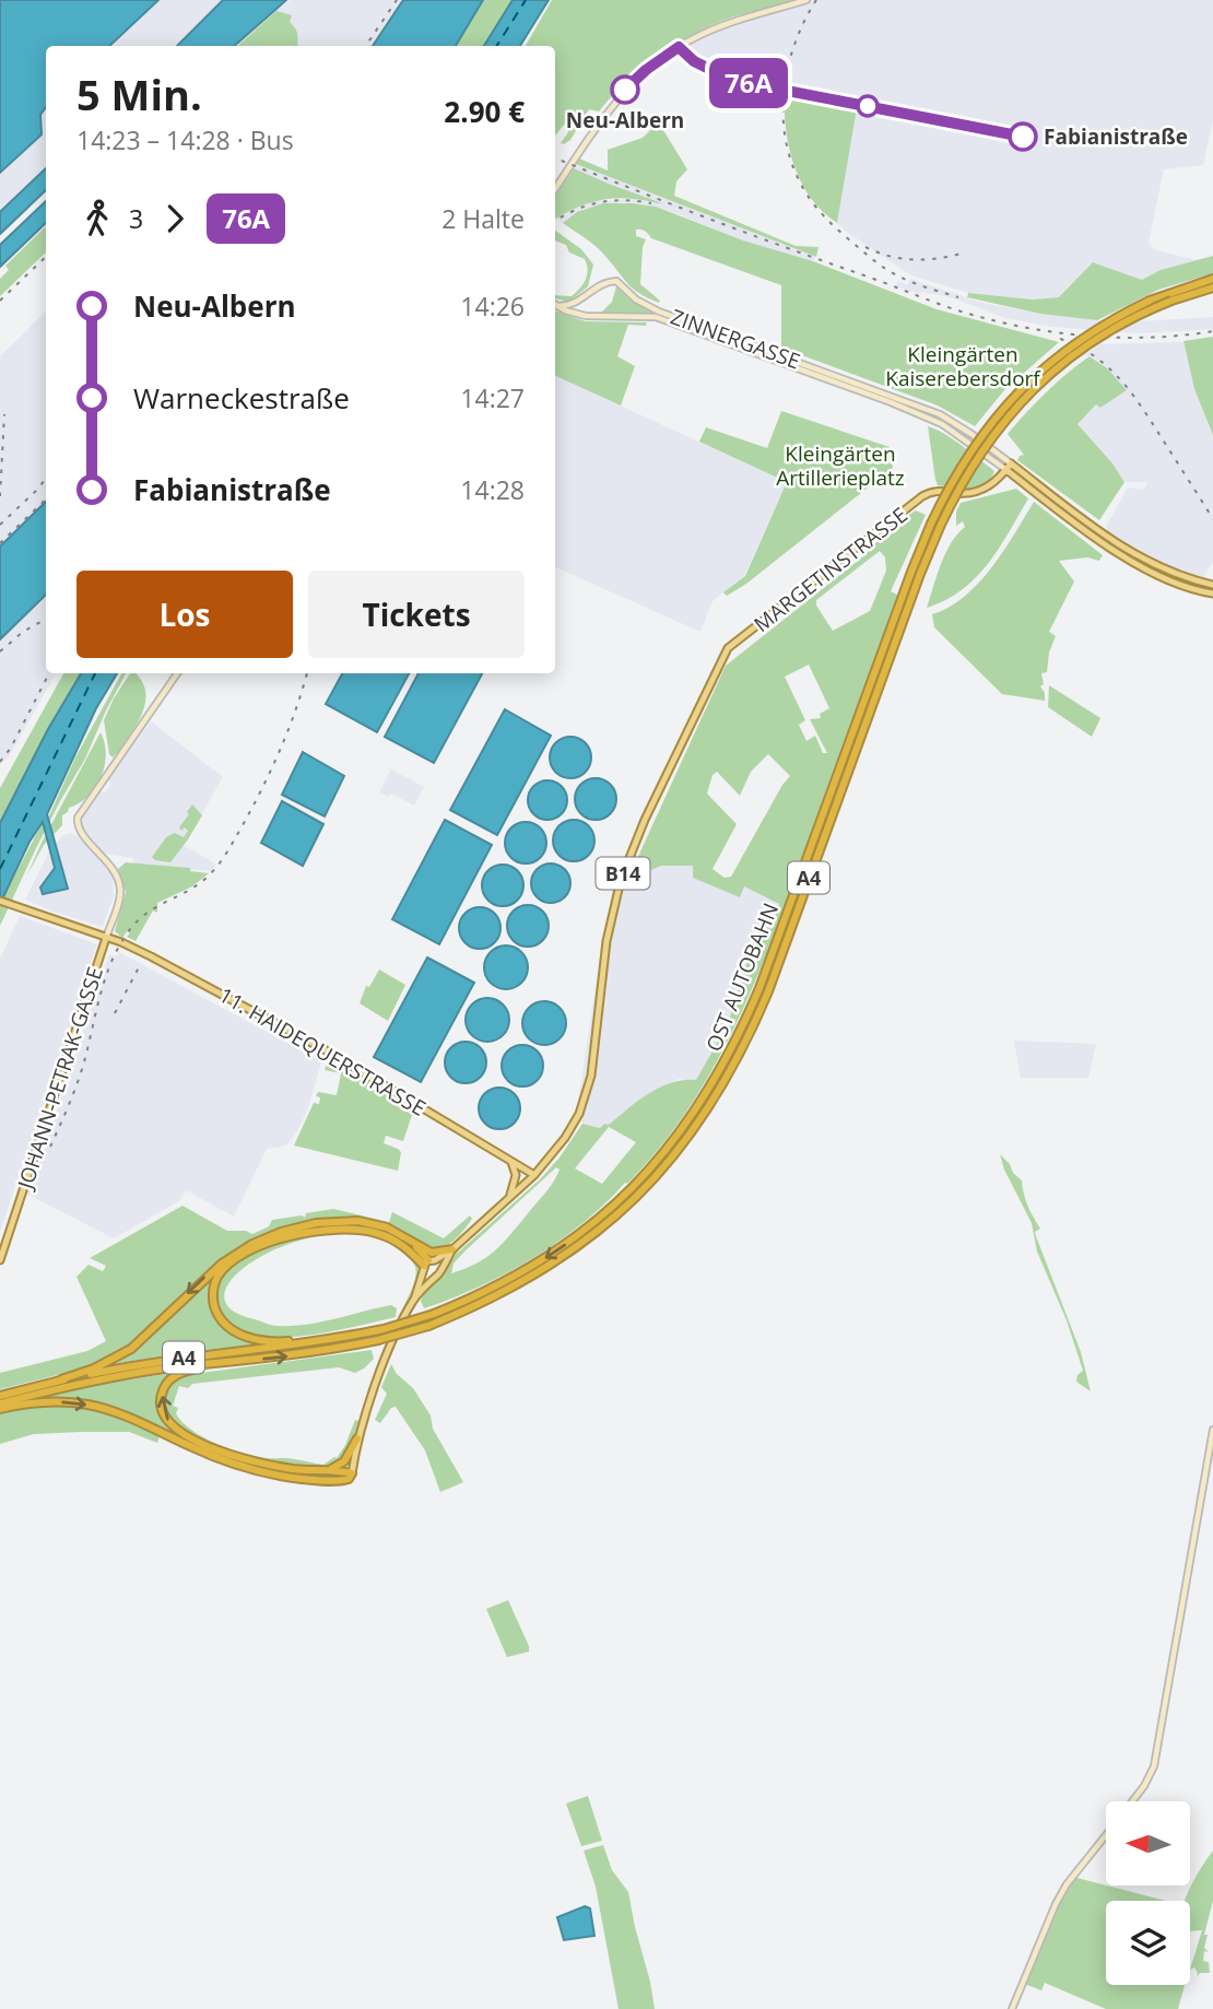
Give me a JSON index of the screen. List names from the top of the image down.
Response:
{
  "streets": {
    "highway": ["A4", "OST AUTOBAHN"],
    "main road": [
      "ZINNERGASSE",
      "MARGETINSTRASSE",
      "B14",
      "11. HAIDEQUERSTRASSE",
      "JOHANN-PETRAK-GASSE"
    ]
  },
  "crossings": [
    ["MARGETINSTRASSE", "11. HAIDEQUERSTRASSE"],
    ["A4", "OST AUTOBAHN"],
    ["11. HAIDEQUERSTRASSE", "JOHANN-PETRAK-GASSE"]
  ],
  "parks": ["Kleingärten Kaiserebersdorf", "Kleingärten Artillerieplatz"],
  "places": ["Neu-Albern", "Fabianistraße"],
  "lines": ["bus line 76A"],
  "north": "left",
  "page": {
    "on_map": "76A",
    "heading": ["5 Min.", "14:23 – 14:28 · Bus", "2.90 €"],
    "legs": ["3", "76A", "2 Halte"],
    "list": [
      {
        "name": "Neu-Albern",
        "value": "14:26"
      },
      {
        "name": "Warneckestraße",
        "value": "14:27"
      },
      {
        "name": "Fabianistraße",
        "value": "14:28"
      }
    ],
    "buttons": ["Los", "Tickets"]
  }
}
